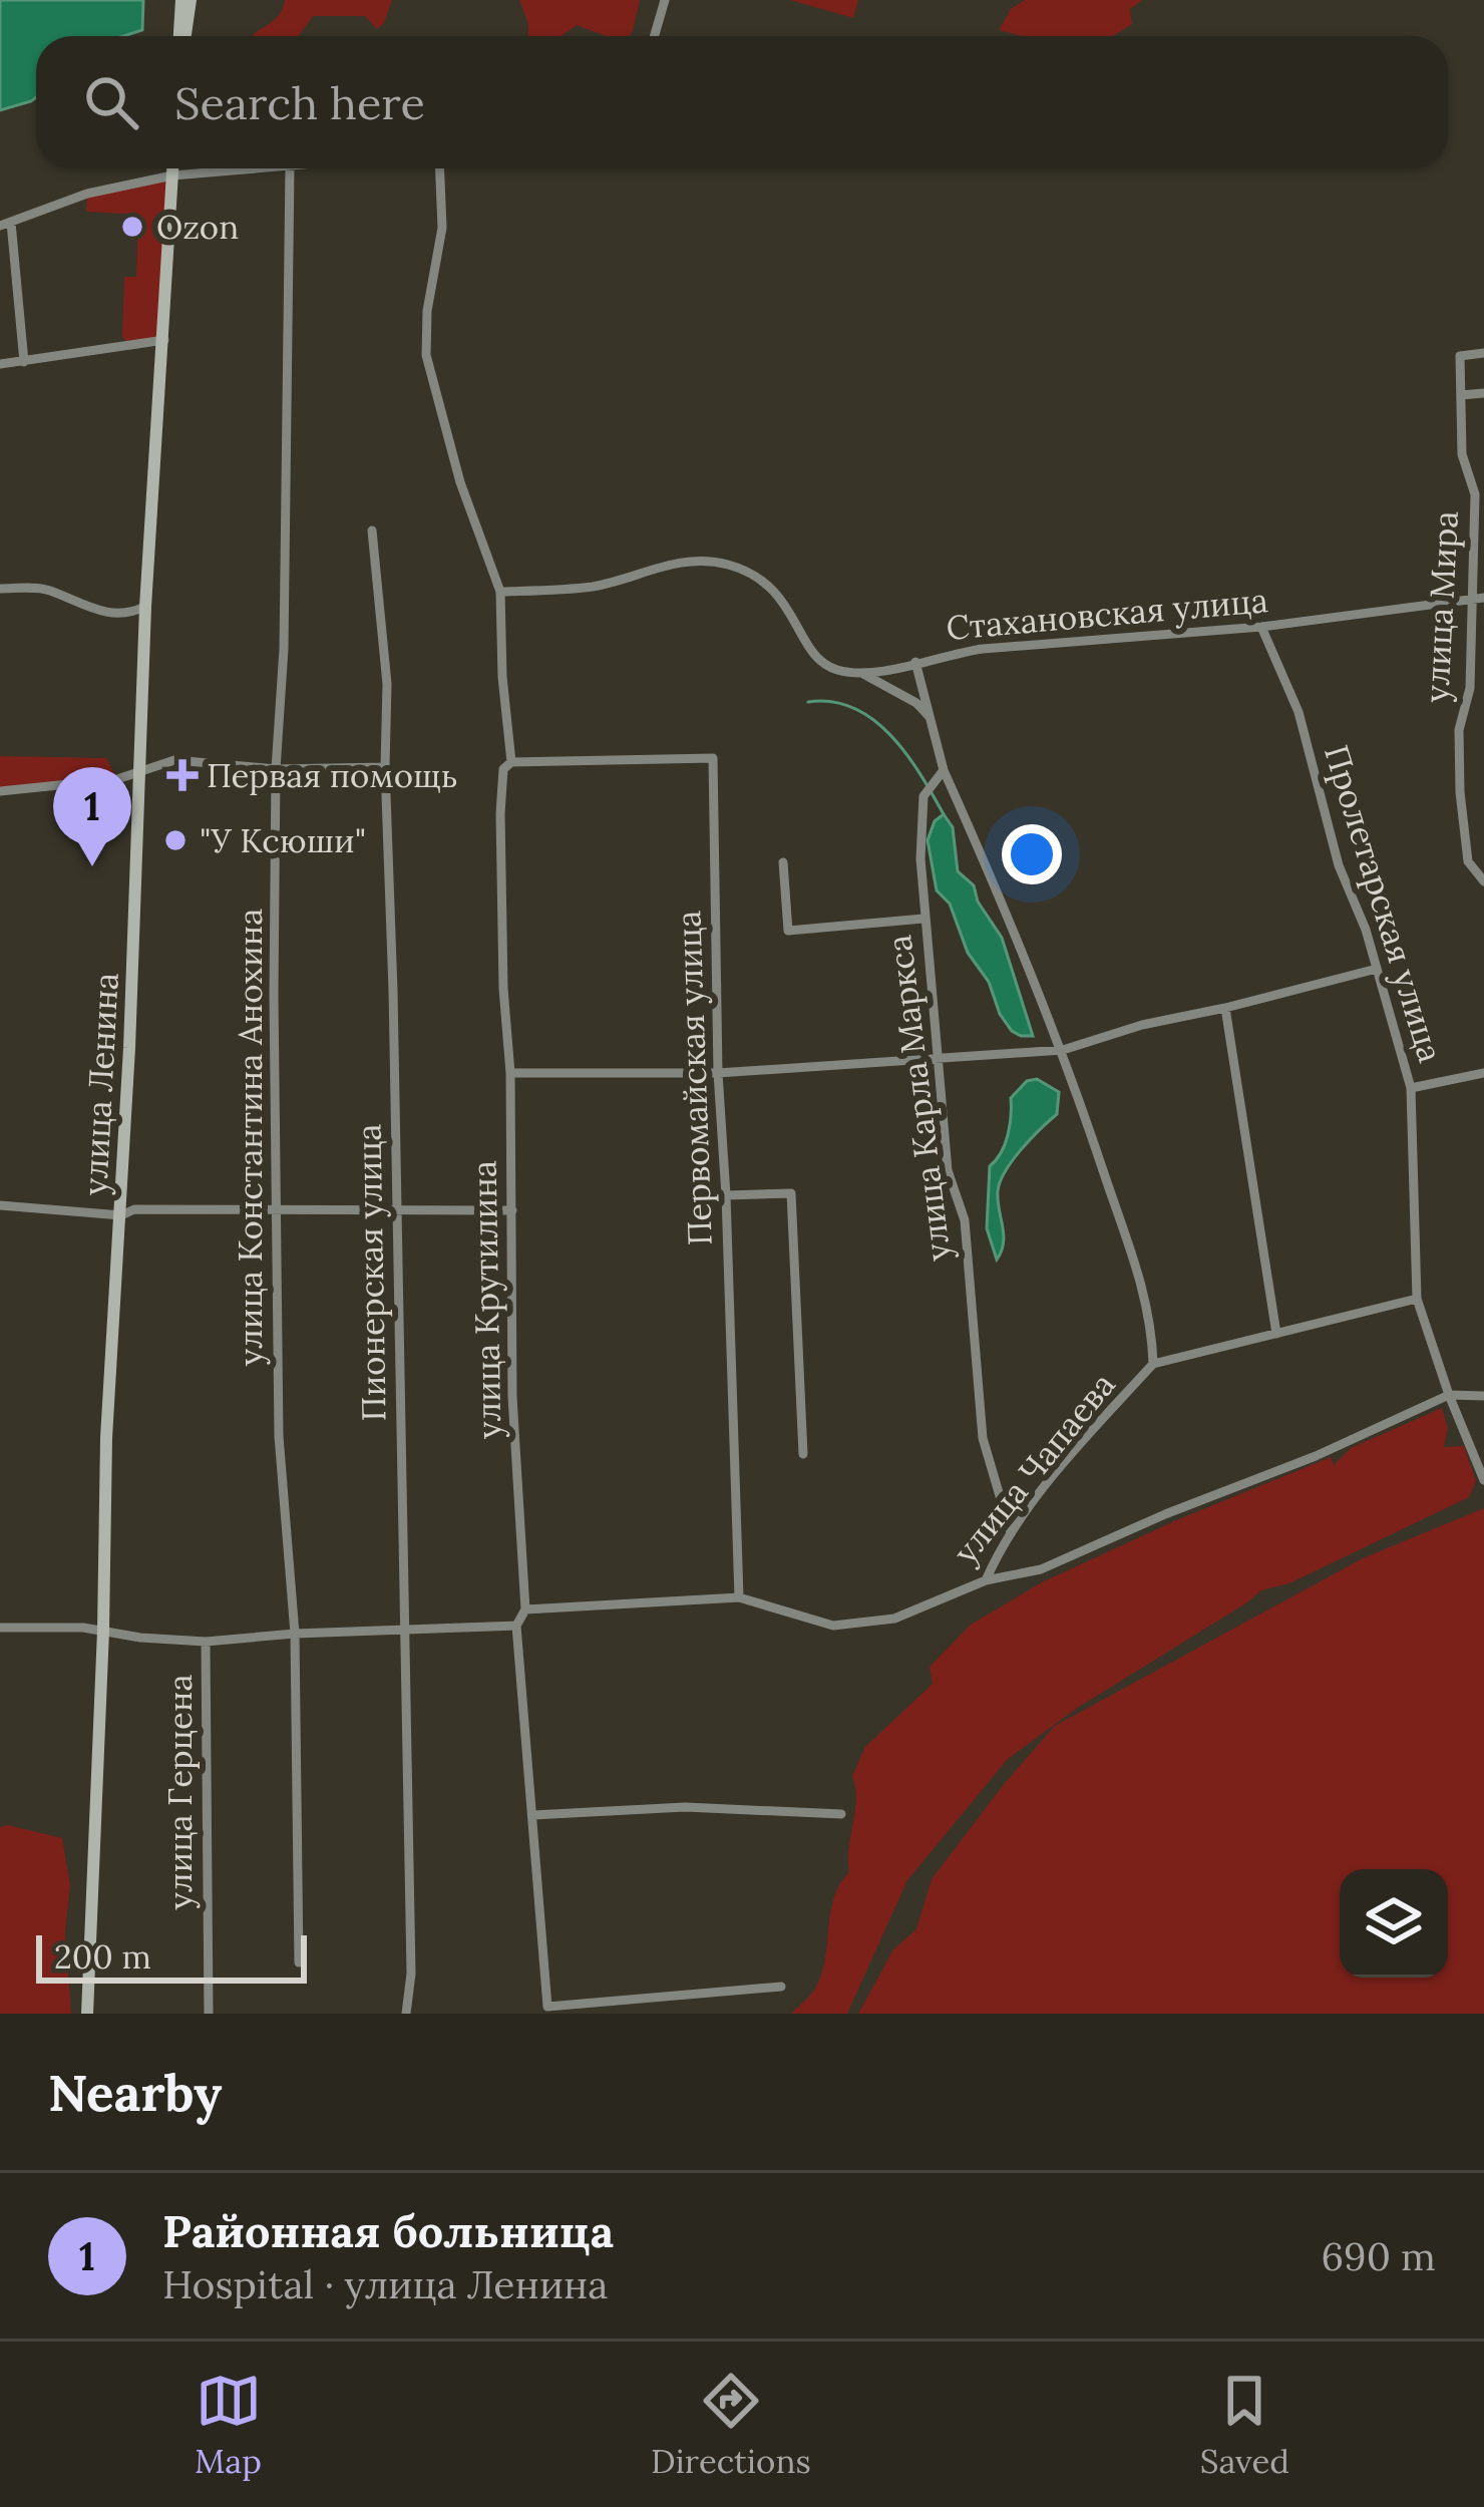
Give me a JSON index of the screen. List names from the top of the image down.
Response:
{
  "streets": {
    "main road": ["улица Ленина"],
    "street": [
      "улица Мира",
      "Стахановская улица",
      "Пролетарская улица",
      "Первомайская улица",
      "улица Карла Маркса",
      "улица Константина Анохина",
      "Пионерская улица",
      "улица Крутилина",
      "улица Чапаева",
      "улица Герцена"
    ]
  },
  "crossings": [
    ["улица Мира", "Стахановская улица"],
    ["Стахановская улица", "Пролетарская улица"],
    ["Первомайская улица", "улица Крутилина"],
    ["Первомайская улица", "улица Чапаева"],
    ["улица Карла Маркса", "улица Чапаева"],
    ["улица Крутилина", "улица Чапаева"]
  ],
  "places": {
    "other": ["Ozon", "\"У Ксюши\""],
    "health": ["Первая помощь"]
  },
  "scale_bar": "200 m",
  "page": {
    "search": "Search here",
    "pins": "1",
    "scale": "200 m",
    "heading": "Nearby",
    "list": [
      {
        "mark": "1",
        "name": "Районная больница",
        "note": "Hospital · улица Ленина",
        "value": "690 m"
      }
    ],
    "nav": ["Map", "Directions", "Saved"]
  }
}
